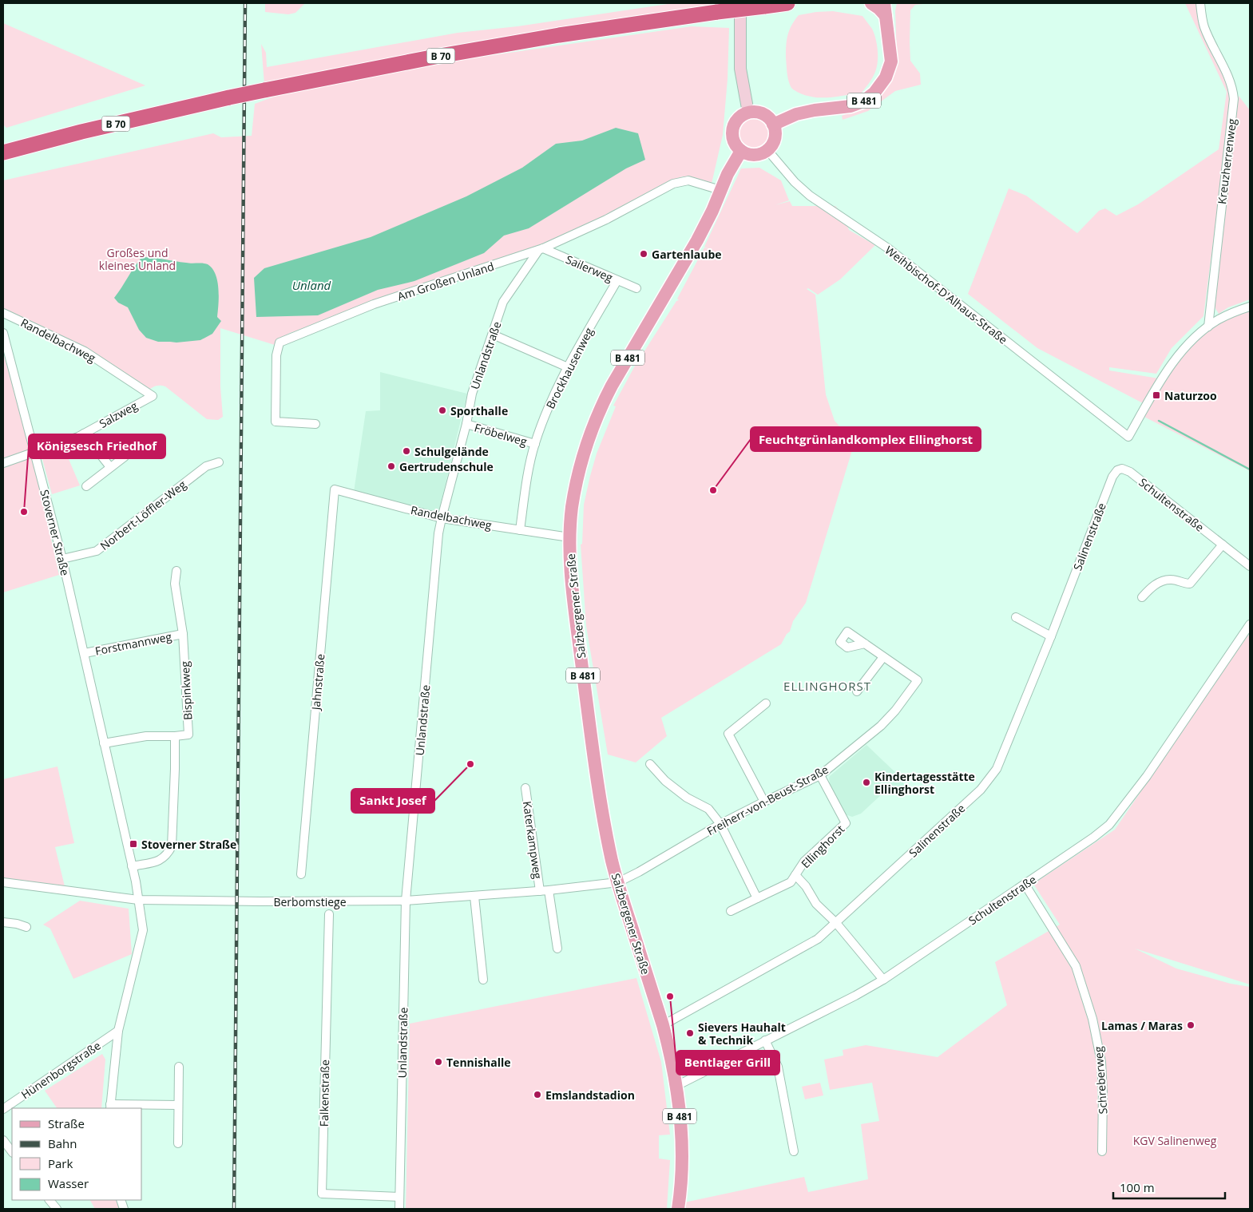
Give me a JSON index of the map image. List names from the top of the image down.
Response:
{
  "streets": {
    "highway": ["B 70"],
    "main road": ["B 481", "Salzbergener Straße"],
    "street": [
      "Kreuzherrenweg",
      "Sailerweg",
      "Am Großen Unland",
      "Weihbischof-D'Alhaus-Straße",
      "Randelbachweg",
      "Unlandstraße",
      "Brockhausenweg",
      "Salzweg",
      "Fröbelweg",
      "Schultenstraße",
      "Norbert-Löffler-Weg",
      "Stoverner Straße",
      "Salinenstraße",
      "Forstmannweg",
      "Jahnstraße",
      "Bispinkweg",
      "Freiherr-von-Beust-Straße",
      "Katerkampweg",
      "Ellinghorst",
      "Berbomstiege",
      "Hünenborgstraße",
      "Schreberweg",
      "Falkenstraße"
    ]
  },
  "crossings": [
    ["B 481", "Weihbischof-D'Alhaus-Straße"],
    ["B 481", "Salzbergener Straße"],
    ["Kreuzherrenweg", "Weihbischof-D'Alhaus-Straße"],
    ["Sailerweg", "Am Großen Unland"],
    ["Sailerweg", "Unlandstraße"],
    ["Sailerweg", "Brockhausenweg"],
    ["Am Großen Unland", "Unlandstraße"],
    ["Am Großen Unland", "Salzbergener Straße"],
    ["Weihbischof-D'Alhaus-Straße", "Salzbergener Straße"],
    ["Randelbachweg", "Unlandstraße"],
    ["Randelbachweg", "Brockhausenweg"],
    ["Randelbachweg", "Salzweg"],
    ["Randelbachweg", "Salzbergener Straße"],
    ["Randelbachweg", "Jahnstraße"],
    ["Unlandstraße", "Fröbelweg"],
    ["Unlandstraße", "Berbomstiege"],
    ["Unlandstraße", "Falkenstraße"],
    ["Brockhausenweg", "Fröbelweg"],
    ["Salzweg", "Stoverner Straße"],
    ["Schultenstraße", "Salinenstraße"],
    ["Schultenstraße", "Salzbergener Straße"],
    ["Schultenstraße", "Ellinghorst"],
    ["Schultenstraße", "Schreberweg"],
    ["Norbert-Löffler-Weg", "Stoverner Straße"],
    ["Stoverner Straße", "Forstmannweg"],
    ["Stoverner Straße", "Berbomstiege"],
    ["Stoverner Straße", "Hünenborgstraße"],
    ["Salinenstraße", "Salzbergener Straße"],
    ["Salinenstraße", "Ellinghorst"],
    ["Salzbergener Straße", "Freiherr-von-Beust-Straße"],
    ["Salzbergener Straße", "Berbomstiege"],
    ["Forstmannweg", "Bispinkweg"],
    ["Freiherr-von-Beust-Straße", "Ellinghorst"],
    ["Freiherr-von-Beust-Straße", "Berbomstiege"],
    ["Katerkampweg", "Berbomstiege"]
  ],
  "districts": ["ELLINGHORST"],
  "water": ["Unland"],
  "parks": ["Großes und kleines Unland", "KGV Salinenweg"],
  "places": {
    "other": [
      "Gartenlaube",
      "Sporthalle",
      "Schulgelände",
      "Gertrudenschule",
      "Feuchtgrünlandkomplex Ellinghorst",
      "Königsesch Friedhof",
      "Sankt Josef",
      "Kindertagesstätte Ellinghorst",
      "Bentlager Grill",
      "Lamas / Maras",
      "Sievers Hauhalt & Technik",
      "Tennishalle",
      "Emslandstadion"
    ],
    "transit": ["Naturzoo", "Stoverner Straße"]
  },
  "legend": [
    "Straße",
    "Bahn",
    "Park",
    "Wasser"
  ],
  "scale_bar": "100 m"
}
